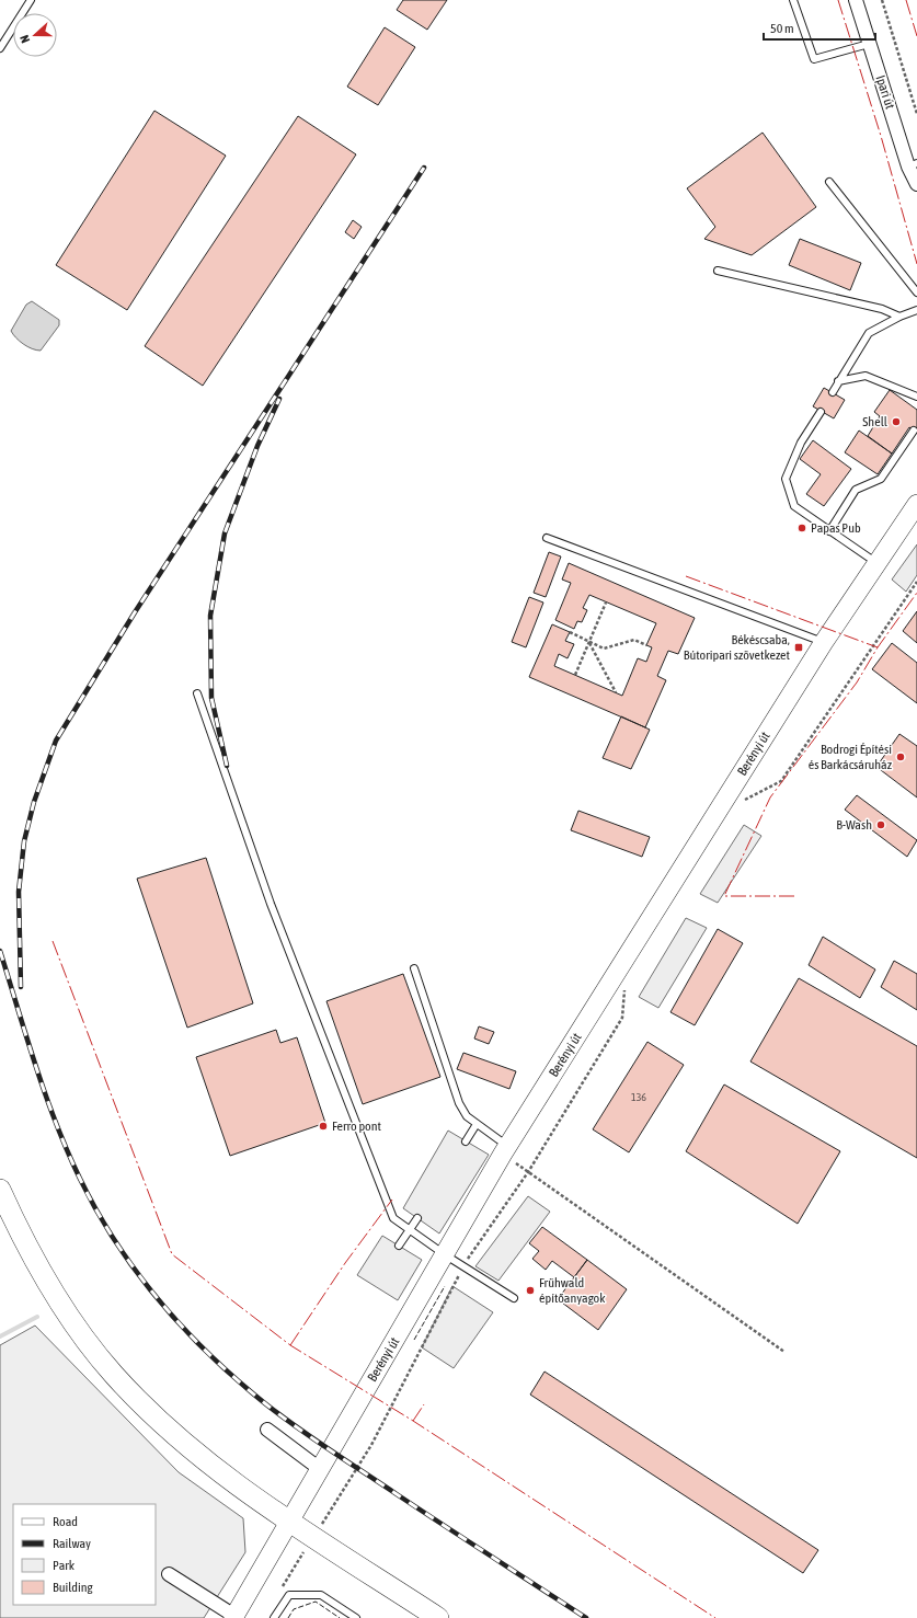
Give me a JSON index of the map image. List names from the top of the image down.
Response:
{
  "streets": {
    "street": ["Ipari út", "Berényi út"]
  },
  "places": {
    "other": [
      "Shell",
      "Papas Pub",
      "Bodrogi Építési és Barkácsáruház",
      "B-Wash",
      "Ferro pont",
      "Frühwald építőanyagok"
    ],
    "transit": ["Békéscsaba, Bútoripari szövetkezet"]
  },
  "house_numbers": ["136"],
  "legend": [
    "Road",
    "Railway",
    "Park",
    "Building"
  ],
  "scale_bar": "50 m",
  "north": "left"
}
